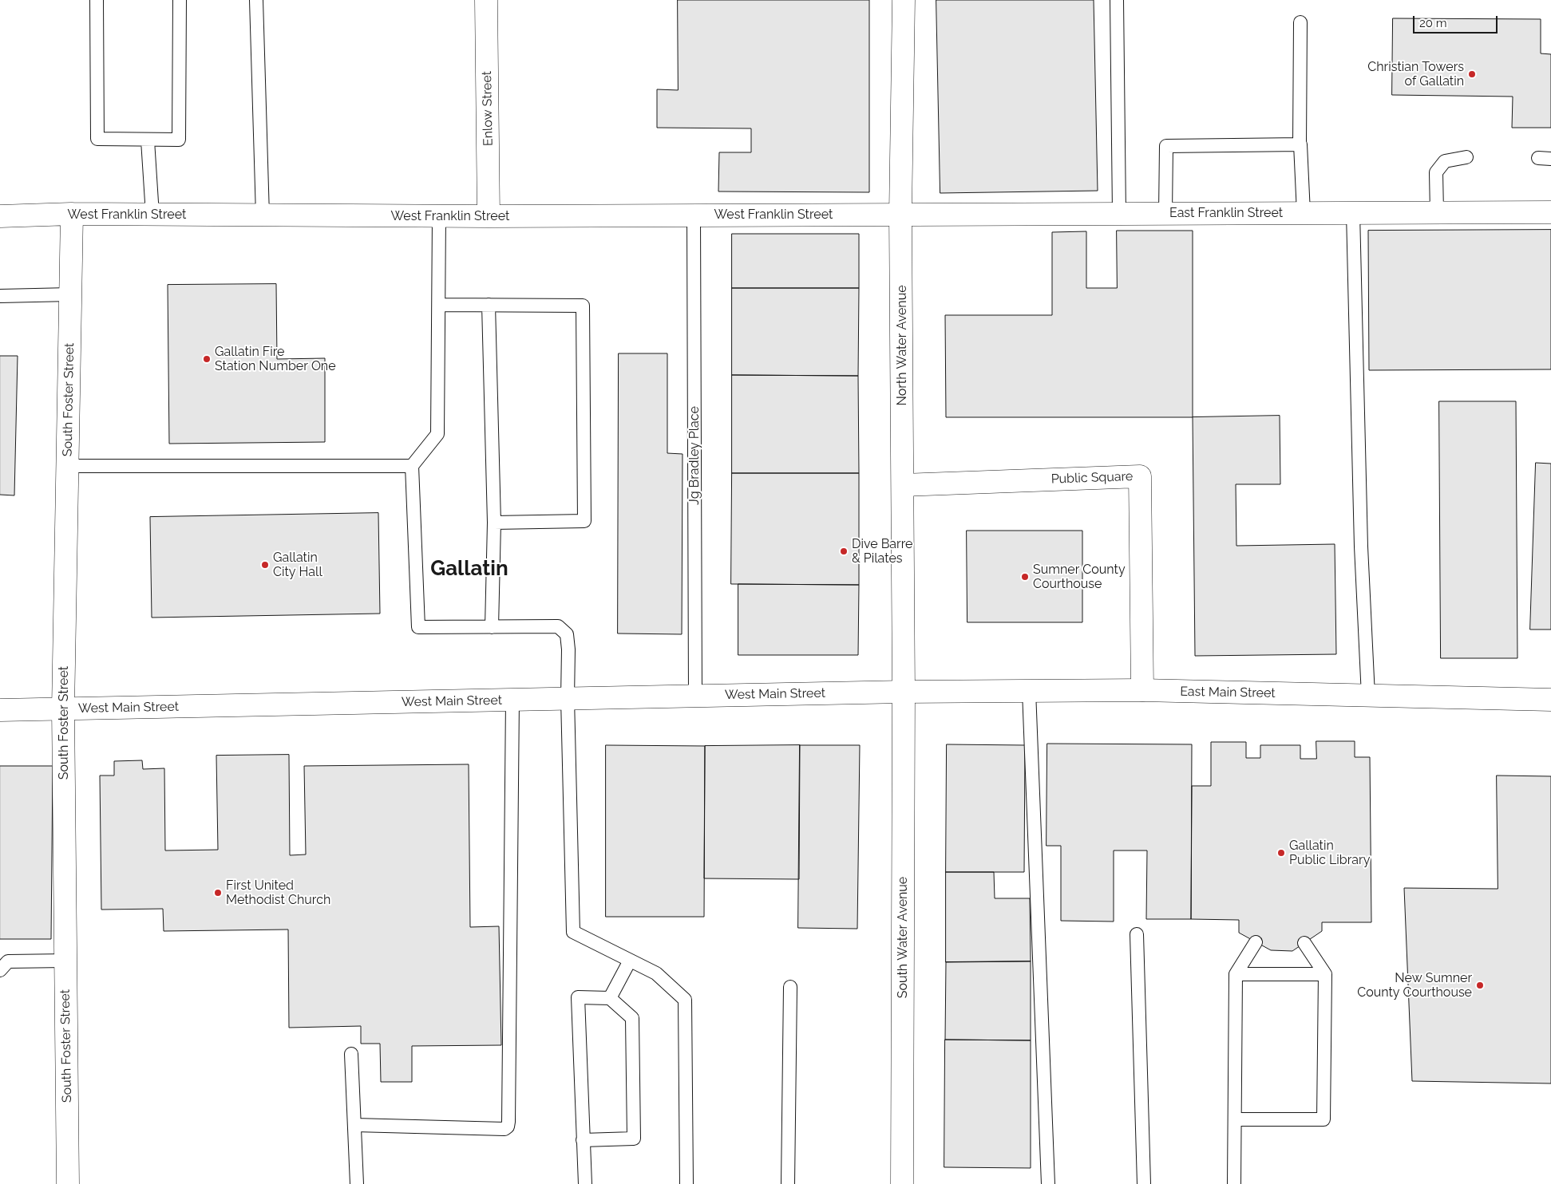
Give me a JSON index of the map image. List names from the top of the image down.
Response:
{
  "streets": {
    "street": [
      "Enlow Street",
      "East Franklin Street",
      "West Franklin Street",
      "North Water Avenue",
      "South Foster Street",
      "Public Square",
      "East Main Street",
      "West Main Street",
      "South Water Avenue"
    ],
    "lane": ["Jg Bradley Place"]
  },
  "crossings": [
    ["Enlow Street", "West Franklin Street"],
    ["East Franklin Street", "West Franklin Street"],
    ["East Franklin Street", "North Water Avenue"],
    ["West Franklin Street", "North Water Avenue"],
    ["West Franklin Street", "South Foster Street"],
    ["West Franklin Street", "Jg Bradley Place"],
    ["North Water Avenue", "Public Square"],
    ["North Water Avenue", "East Main Street"],
    ["North Water Avenue", "West Main Street"],
    ["North Water Avenue", "South Water Avenue"],
    ["South Foster Street", "West Main Street"],
    ["Jg Bradley Place", "West Main Street"],
    ["Public Square", "East Main Street"],
    ["East Main Street", "West Main Street"],
    ["East Main Street", "South Water Avenue"],
    ["West Main Street", "South Water Avenue"]
  ],
  "districts": ["Gallatin"],
  "places": [
    "Christian Towers of Gallatin",
    "Gallatin Fire Station Number One",
    "Dive Barre & Pilates",
    "Gallatin City Hall",
    "Sumner County Courthouse",
    "Gallatin Public Library",
    "First United Methodist Church",
    "New Sumner County Courthouse"
  ],
  "scale_bar": "20 m"
}
